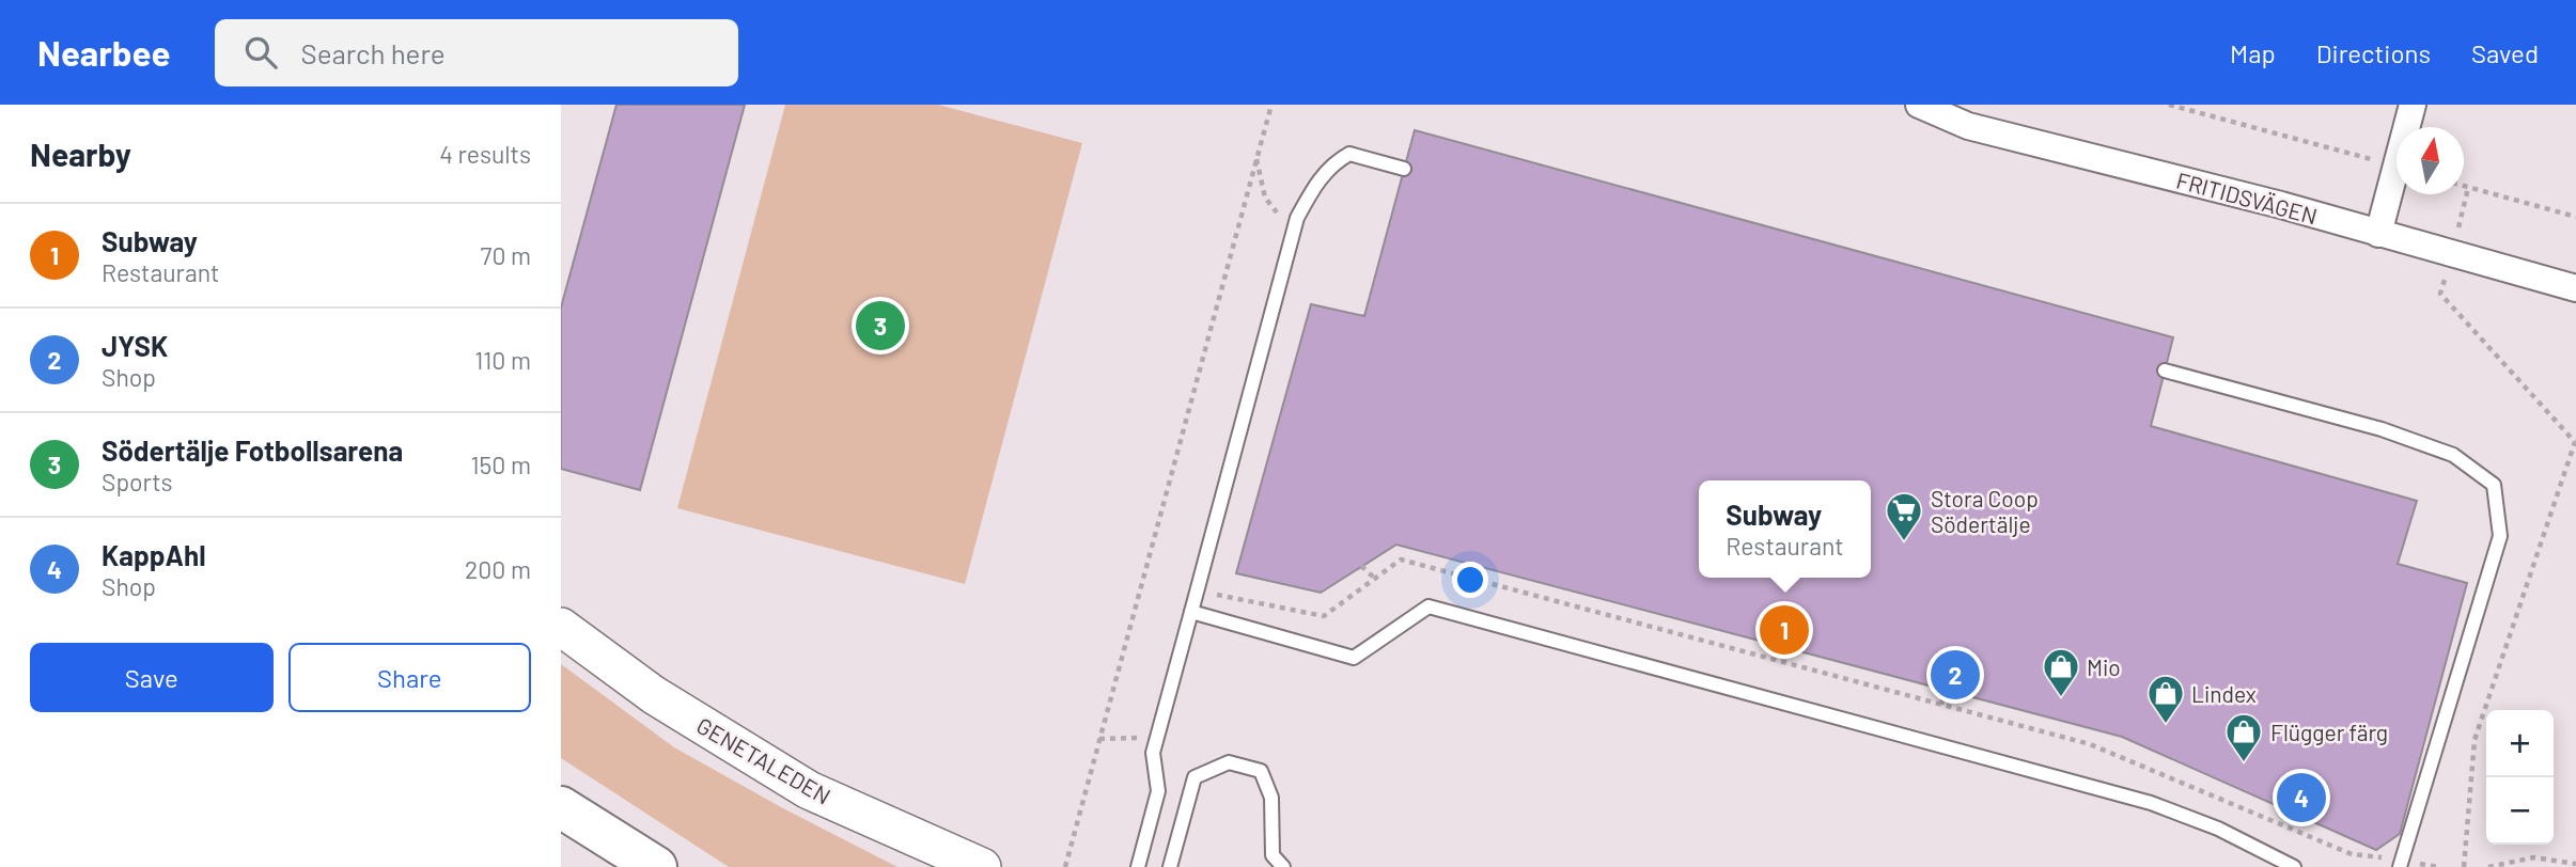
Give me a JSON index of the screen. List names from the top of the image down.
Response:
{
  "streets": {
    "main road": ["GENETALEDEN"],
    "street": ["FRITIDSVÄGEN"]
  },
  "places": {
    "supermarket": ["Stora Coop Södertälje"],
    "shop": ["Mio", "Lindex", "Flügger färg"]
  },
  "north": "top",
  "page": {
    "header": "Nearbee",
    "search": "Search here",
    "nav": ["Map", "Directions", "Saved"],
    "heading": ["Nearby", "4 results"],
    "list": [
      {
        "mark": "1",
        "name": "Subway",
        "note": "Restaurant",
        "value": "70 m"
      },
      {
        "mark": "2",
        "name": "JYSK",
        "note": "Shop",
        "value": "110 m"
      },
      {
        "mark": "3",
        "name": "Södertälje Fotbollsarena",
        "note": "Sports",
        "value": "150 m"
      },
      {
        "mark": "4",
        "name": "KappAhl",
        "note": "Shop",
        "value": "200 m"
      }
    ],
    "pins": [
      "3",
      "1",
      "2",
      "4"
    ],
    "popup": ["Subway", "Restaurant"],
    "buttons": ["Save", "Share"],
    "map_buttons": ["+", "−"]
  }
}
